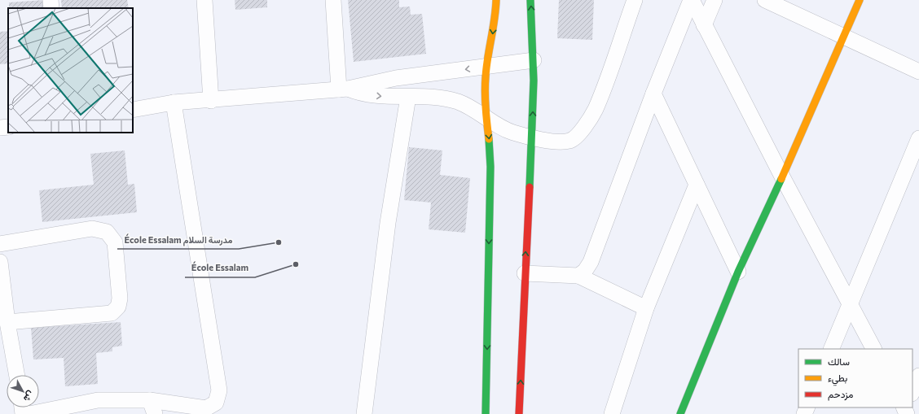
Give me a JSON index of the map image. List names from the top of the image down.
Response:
{
  "places": ["École Essalam مدرسة السلام", "École Essalam"],
  "legend": ["سالك", "بطيء", "مزدحم"],
  "north": "bottom right"
}
